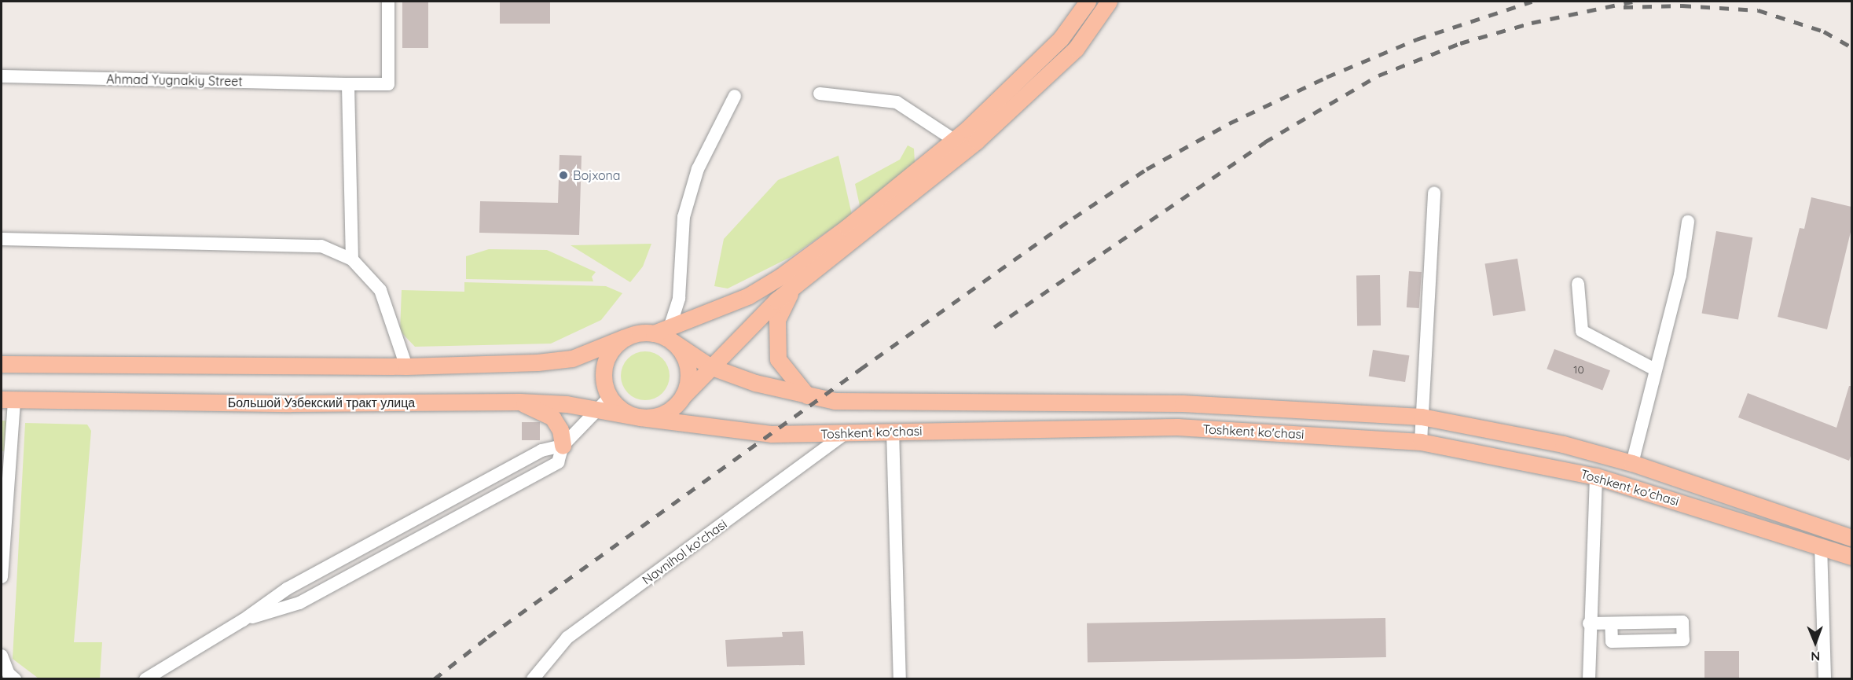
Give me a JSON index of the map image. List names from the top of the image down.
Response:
{
  "streets": {
    "main road": ["Большой Узбекский тракт улица", "Toshkent ko'chasi"],
    "street": ["Ahmad Yugnakiy Street", "Navnihol ko'chasi"]
  },
  "crossings": [
    ["Большой Узбекский тракт улица", "Toshkent ko'chasi"],
    ["Toshkent ko'chasi", "Navnihol ko'chasi"]
  ],
  "places": ["Bojxona"],
  "house_numbers": ["10"],
  "north": "bottom"
}
